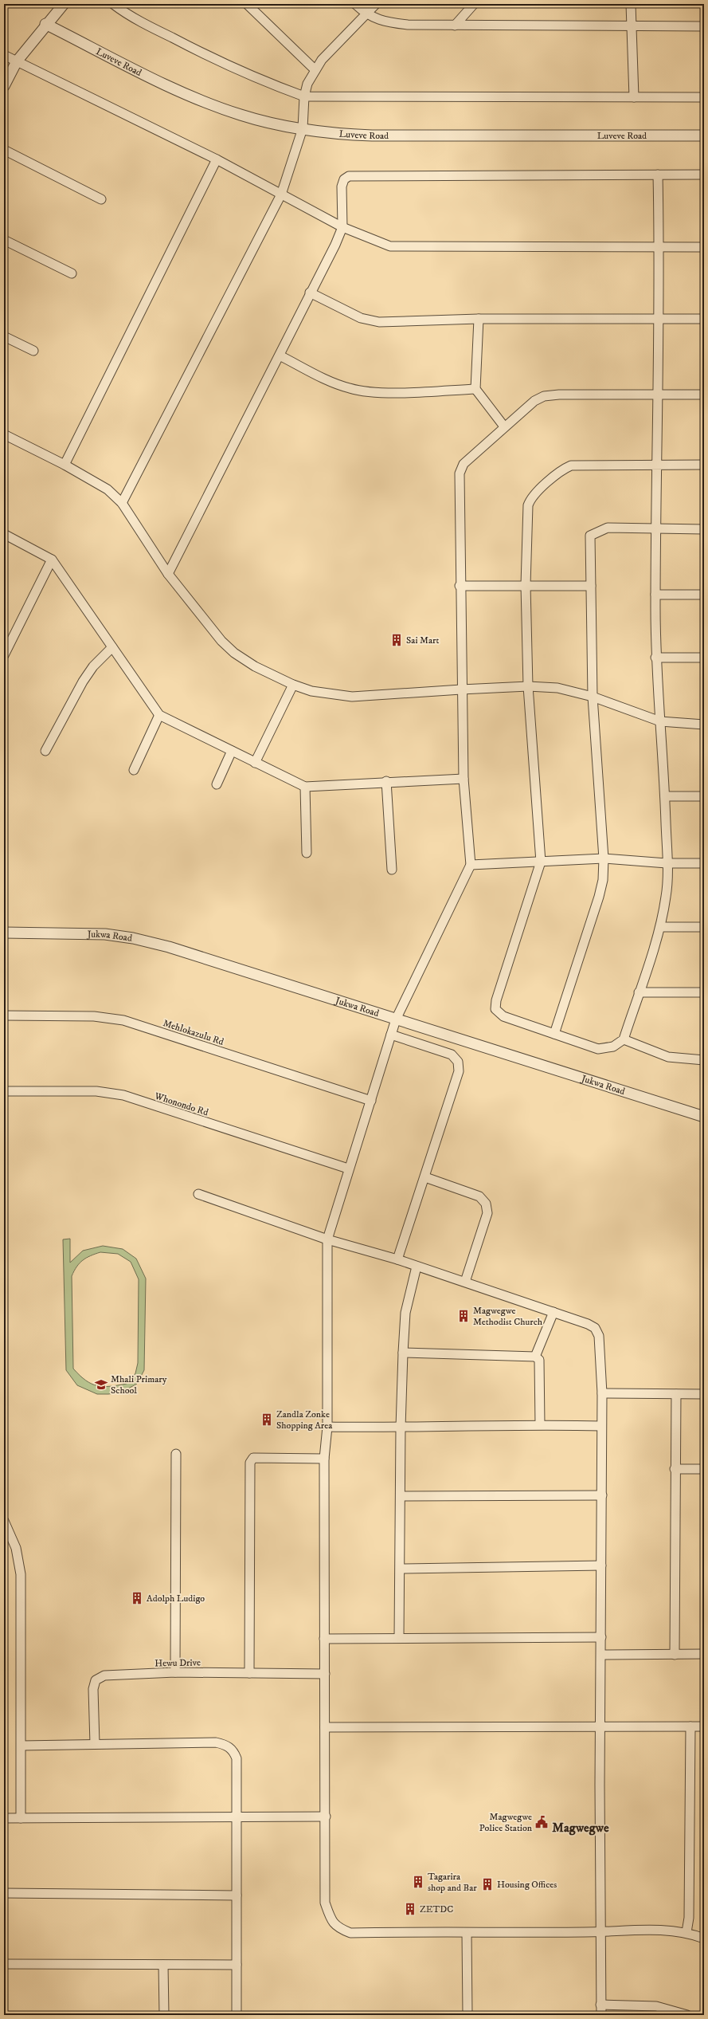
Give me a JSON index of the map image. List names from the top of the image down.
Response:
{
  "streets": {
    "street": [
      "Luveve Road",
      "Jukwa Road",
      "Mehlokazulu Rd",
      "Whonondo Rd",
      "Hewu Drive"
    ]
  },
  "districts": ["Magwegwe"],
  "places": {
    "building": [
      "Sai Mart",
      "Magwegwe Methodist Church",
      "Zandla Zonke Shopping Area",
      "Adolph Ludigo",
      "Tagarira shop and Bar",
      "Housing Offices",
      "ZETDC"
    ],
    "school or university": ["Mhali Primary School"],
    "public building": ["Magwegwe Police Station"]
  }
}
